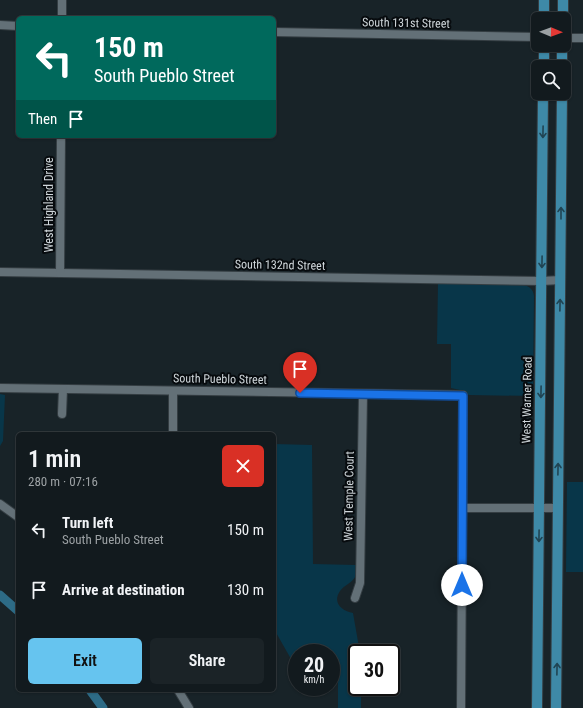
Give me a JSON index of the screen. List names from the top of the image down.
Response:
{
  "streets": {
    "main road": ["West Warner Road"],
    "street": [
      "South 131st Street",
      "West Highland Drive",
      "South 132nd Street",
      "South Pueblo Street",
      "West Temple Court"
    ]
  },
  "crossings": [
    ["West Highland Drive", "South 132nd Street"],
    ["South 132nd Street", "West Warner Road"],
    ["South Pueblo Street", "West Temple Court"]
  ],
  "north": "right",
  "page": {
    "turn": ["150 m", "South Pueblo Street"],
    "then": "Then",
    "heading": ["1 min", "280 m · 07:16"],
    "list": [
      {
        "name": "Turn left",
        "note": "South Pueblo Street",
        "value": "150 m"
      },
      {
        "name": "Arrive at destination",
        "value": "130 m"
      }
    ],
    "buttons": ["Exit", "Share"],
    "speed": "20 km/h",
    "limit": "30"
  }
}
